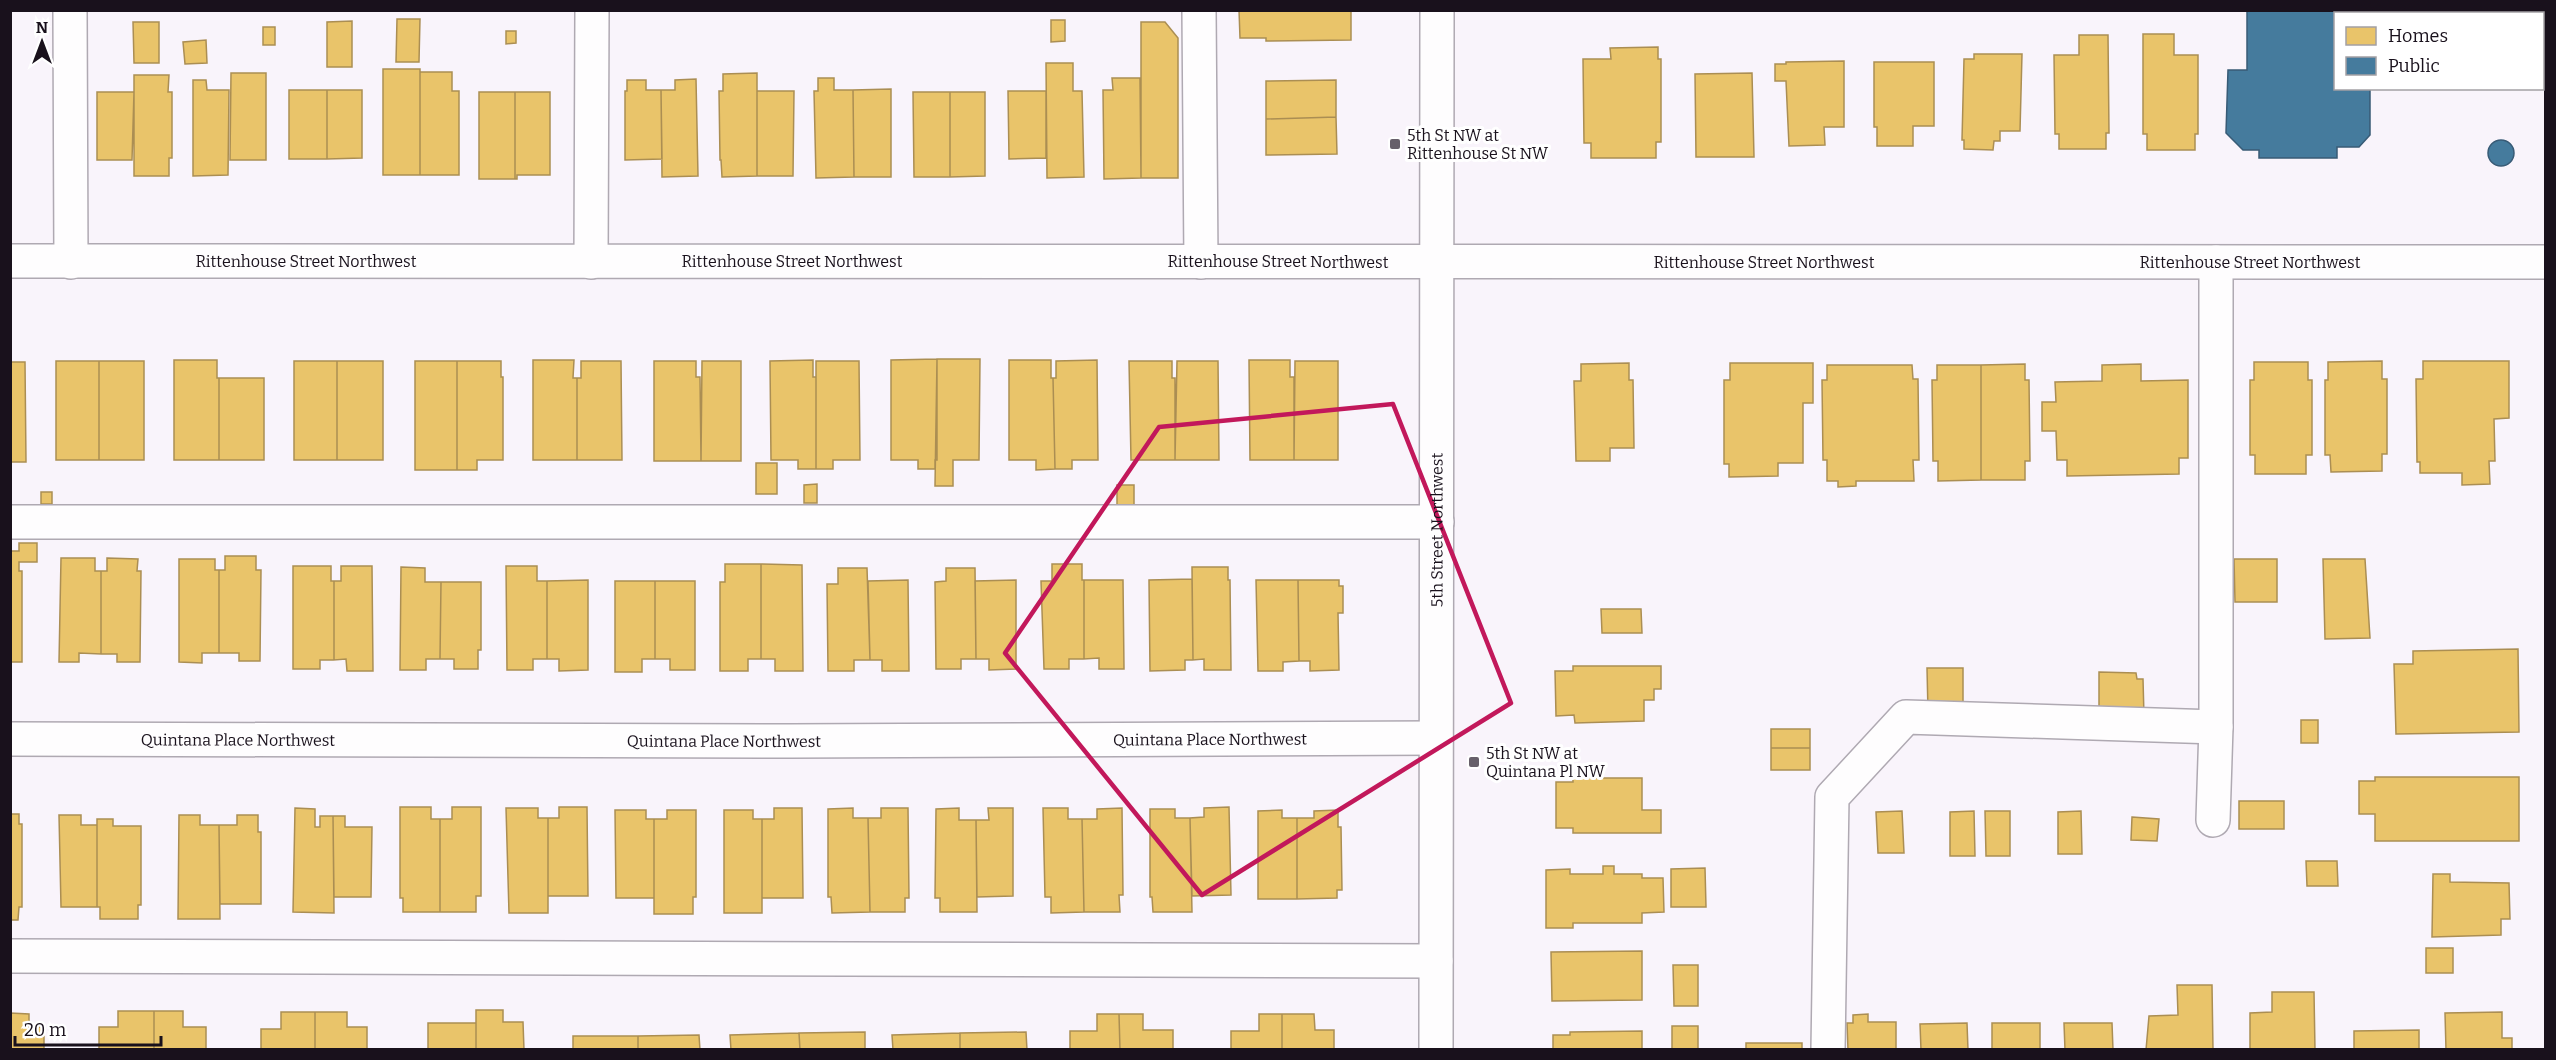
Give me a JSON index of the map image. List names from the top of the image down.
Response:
{
  "streets": {
    "street": ["Rittenhouse Street Northwest", "5th Street Northwest", "Quintana Place Northwest"]
  },
  "crossings": [
    ["Rittenhouse Street Northwest", "5th Street Northwest"],
    ["5th Street Northwest", "Quintana Place Northwest"]
  ],
  "places": {
    "transit": ["5th St NW at Rittenhouse St NW", "5th St NW at Quintana Pl NW"]
  },
  "legend": ["Homes", "Public"],
  "scale_bar": "20 m",
  "north": "top"
}
